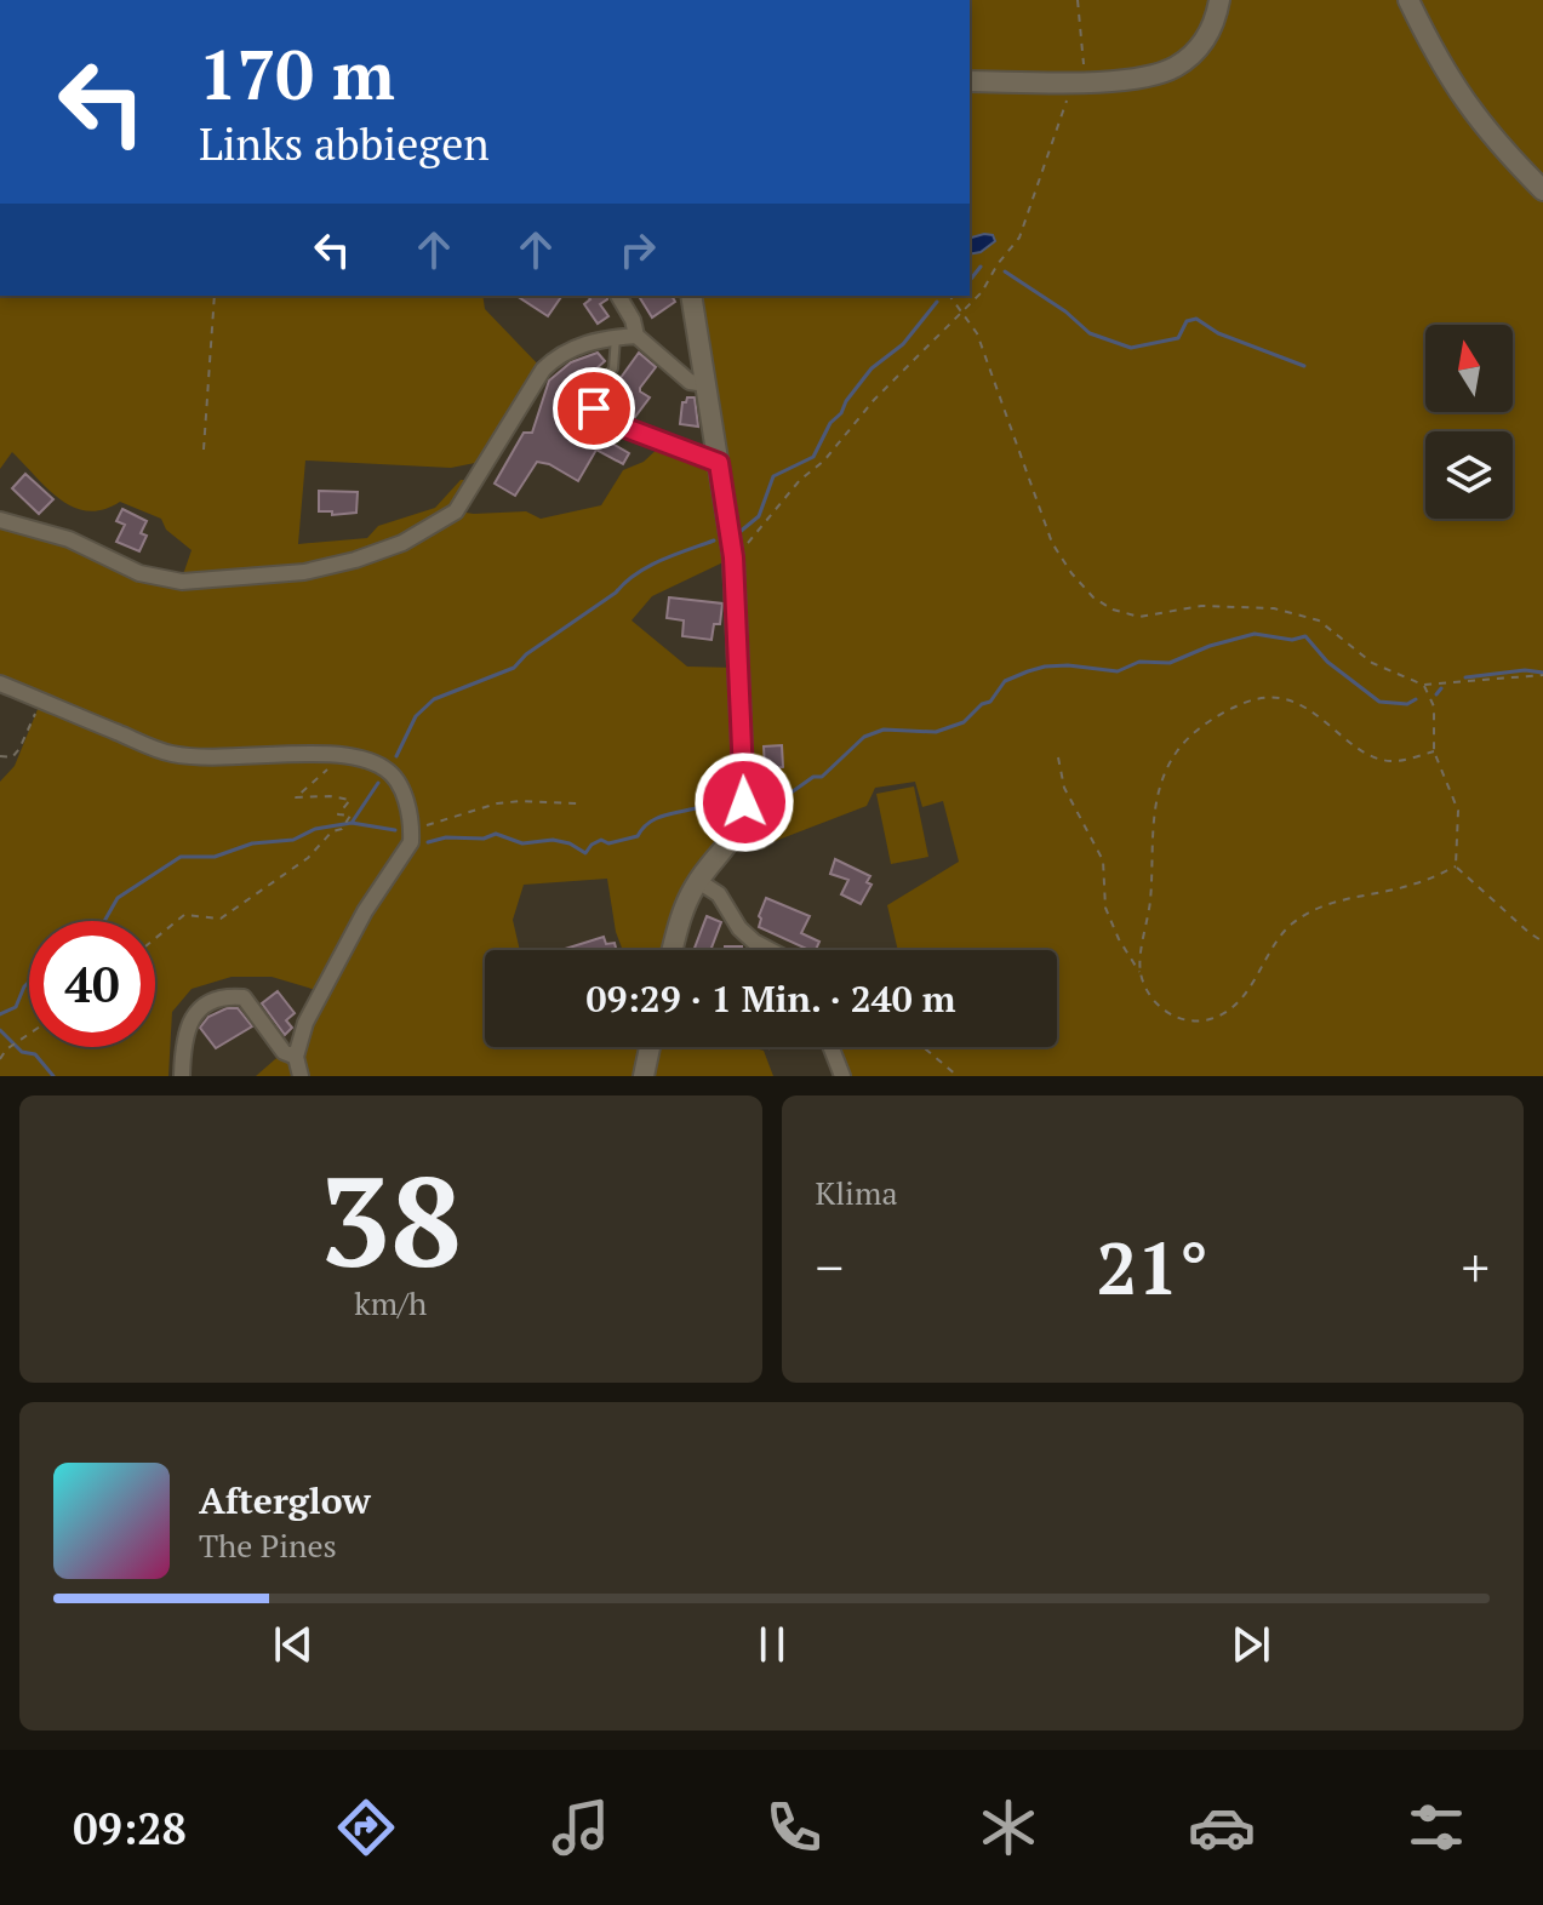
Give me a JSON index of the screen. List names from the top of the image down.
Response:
{
  "north": "top",
  "page": {
    "turn": ["170 m", "Links abbiegen"],
    "limit": "40",
    "trip": "09:29 · 1 Min. · 240 m",
    "tile": [
      ["38", "km/h"],
      "Klima"
    ],
    "heat": ["−", "21°", "+"],
    "song": ["Afterglow", "The Pines"],
    "tabs": "09:28"
  }
}
